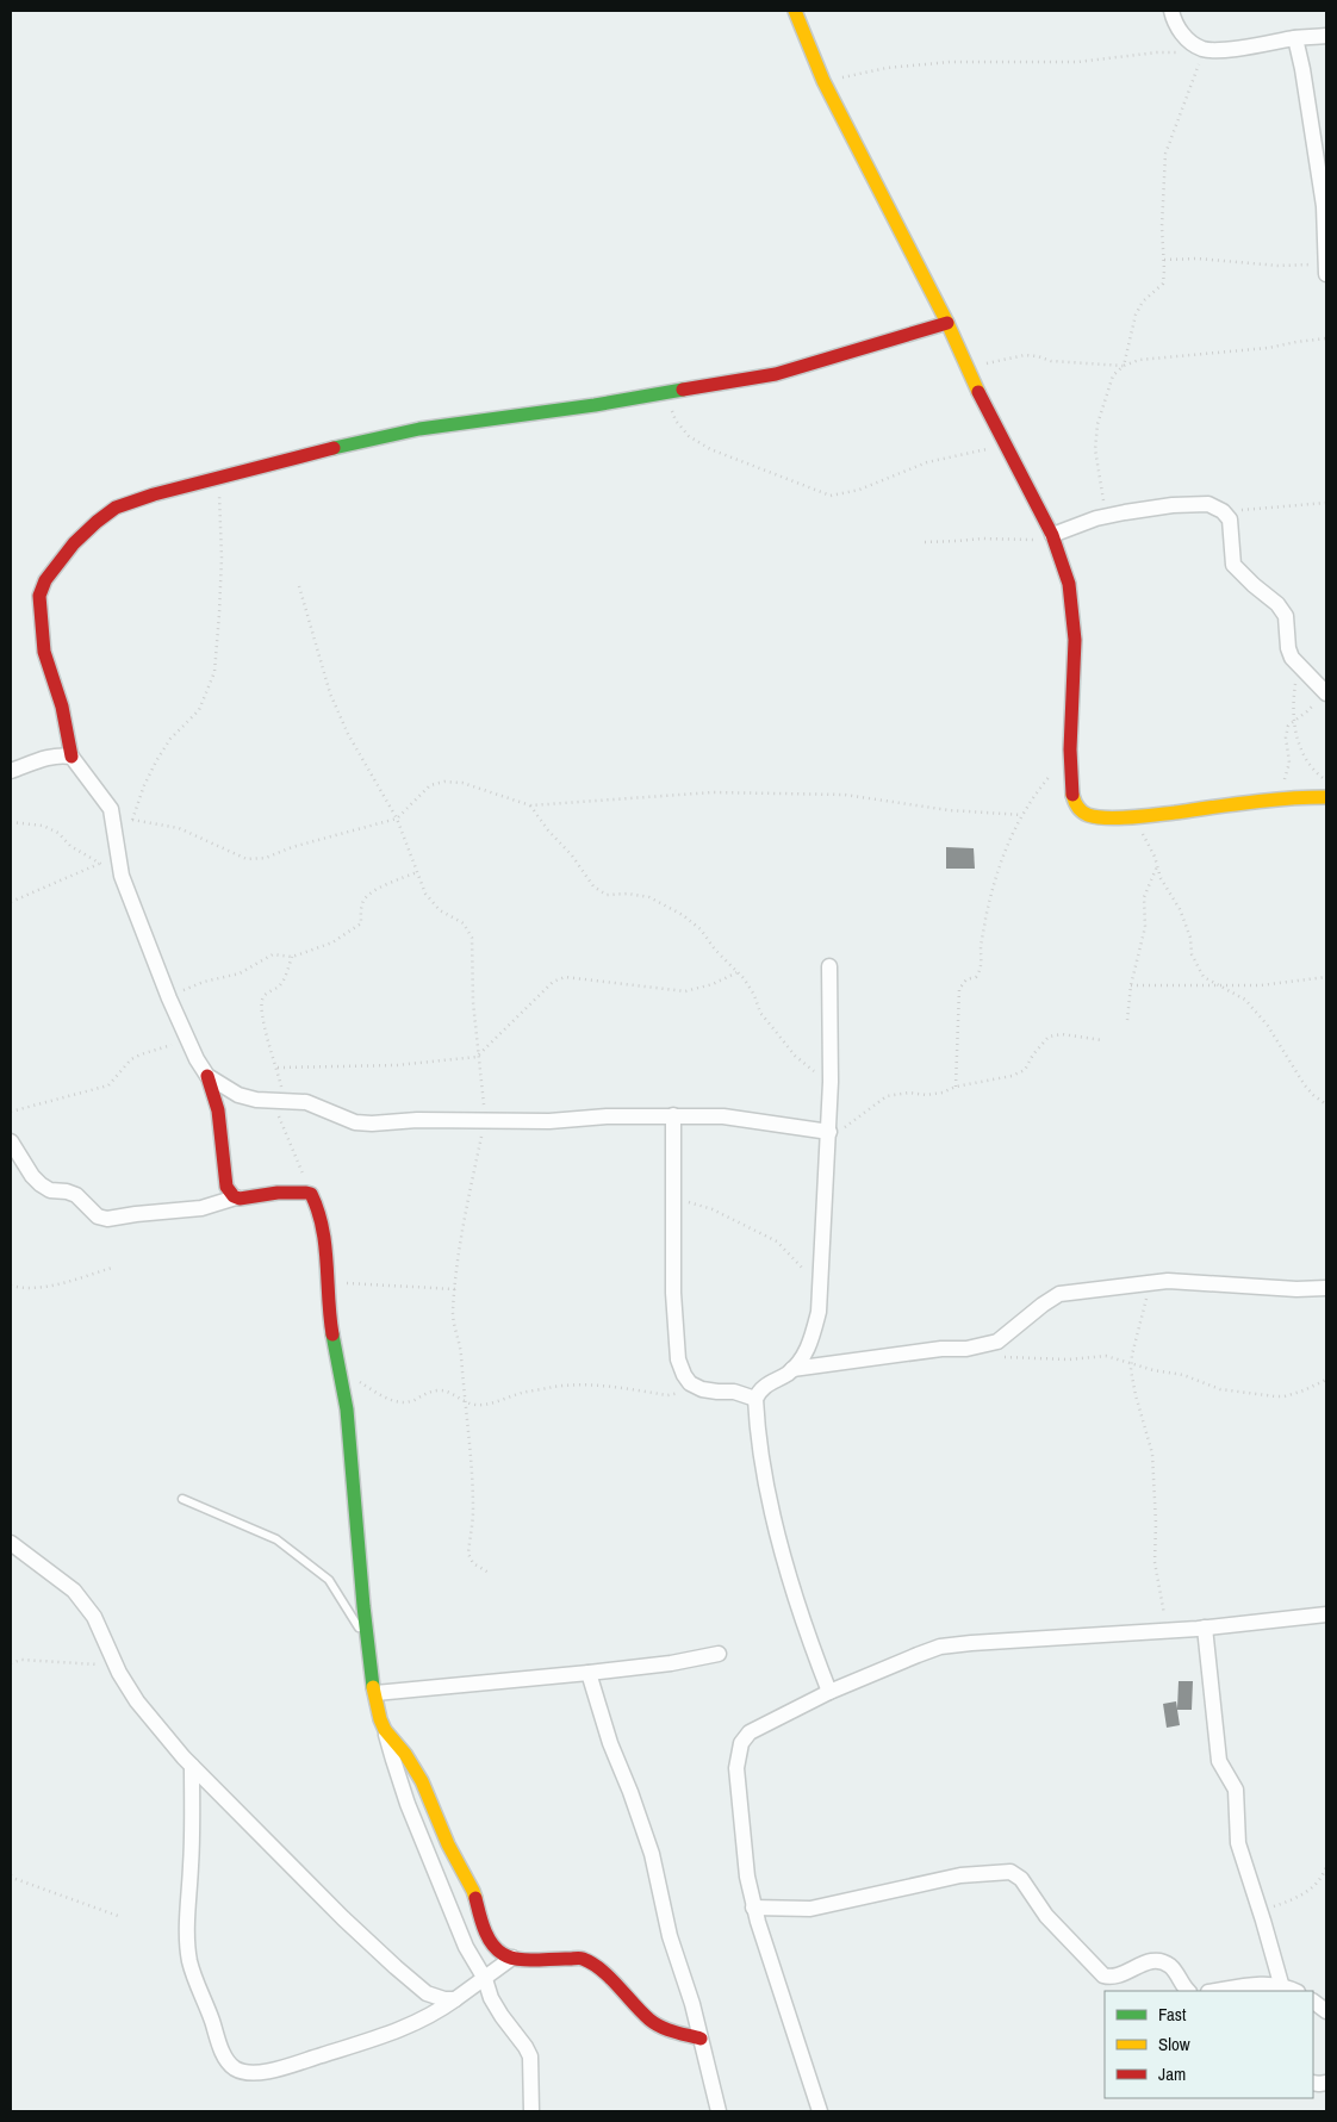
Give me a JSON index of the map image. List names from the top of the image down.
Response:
{
  "legend": ["Fast", "Slow", "Jam"]
}
